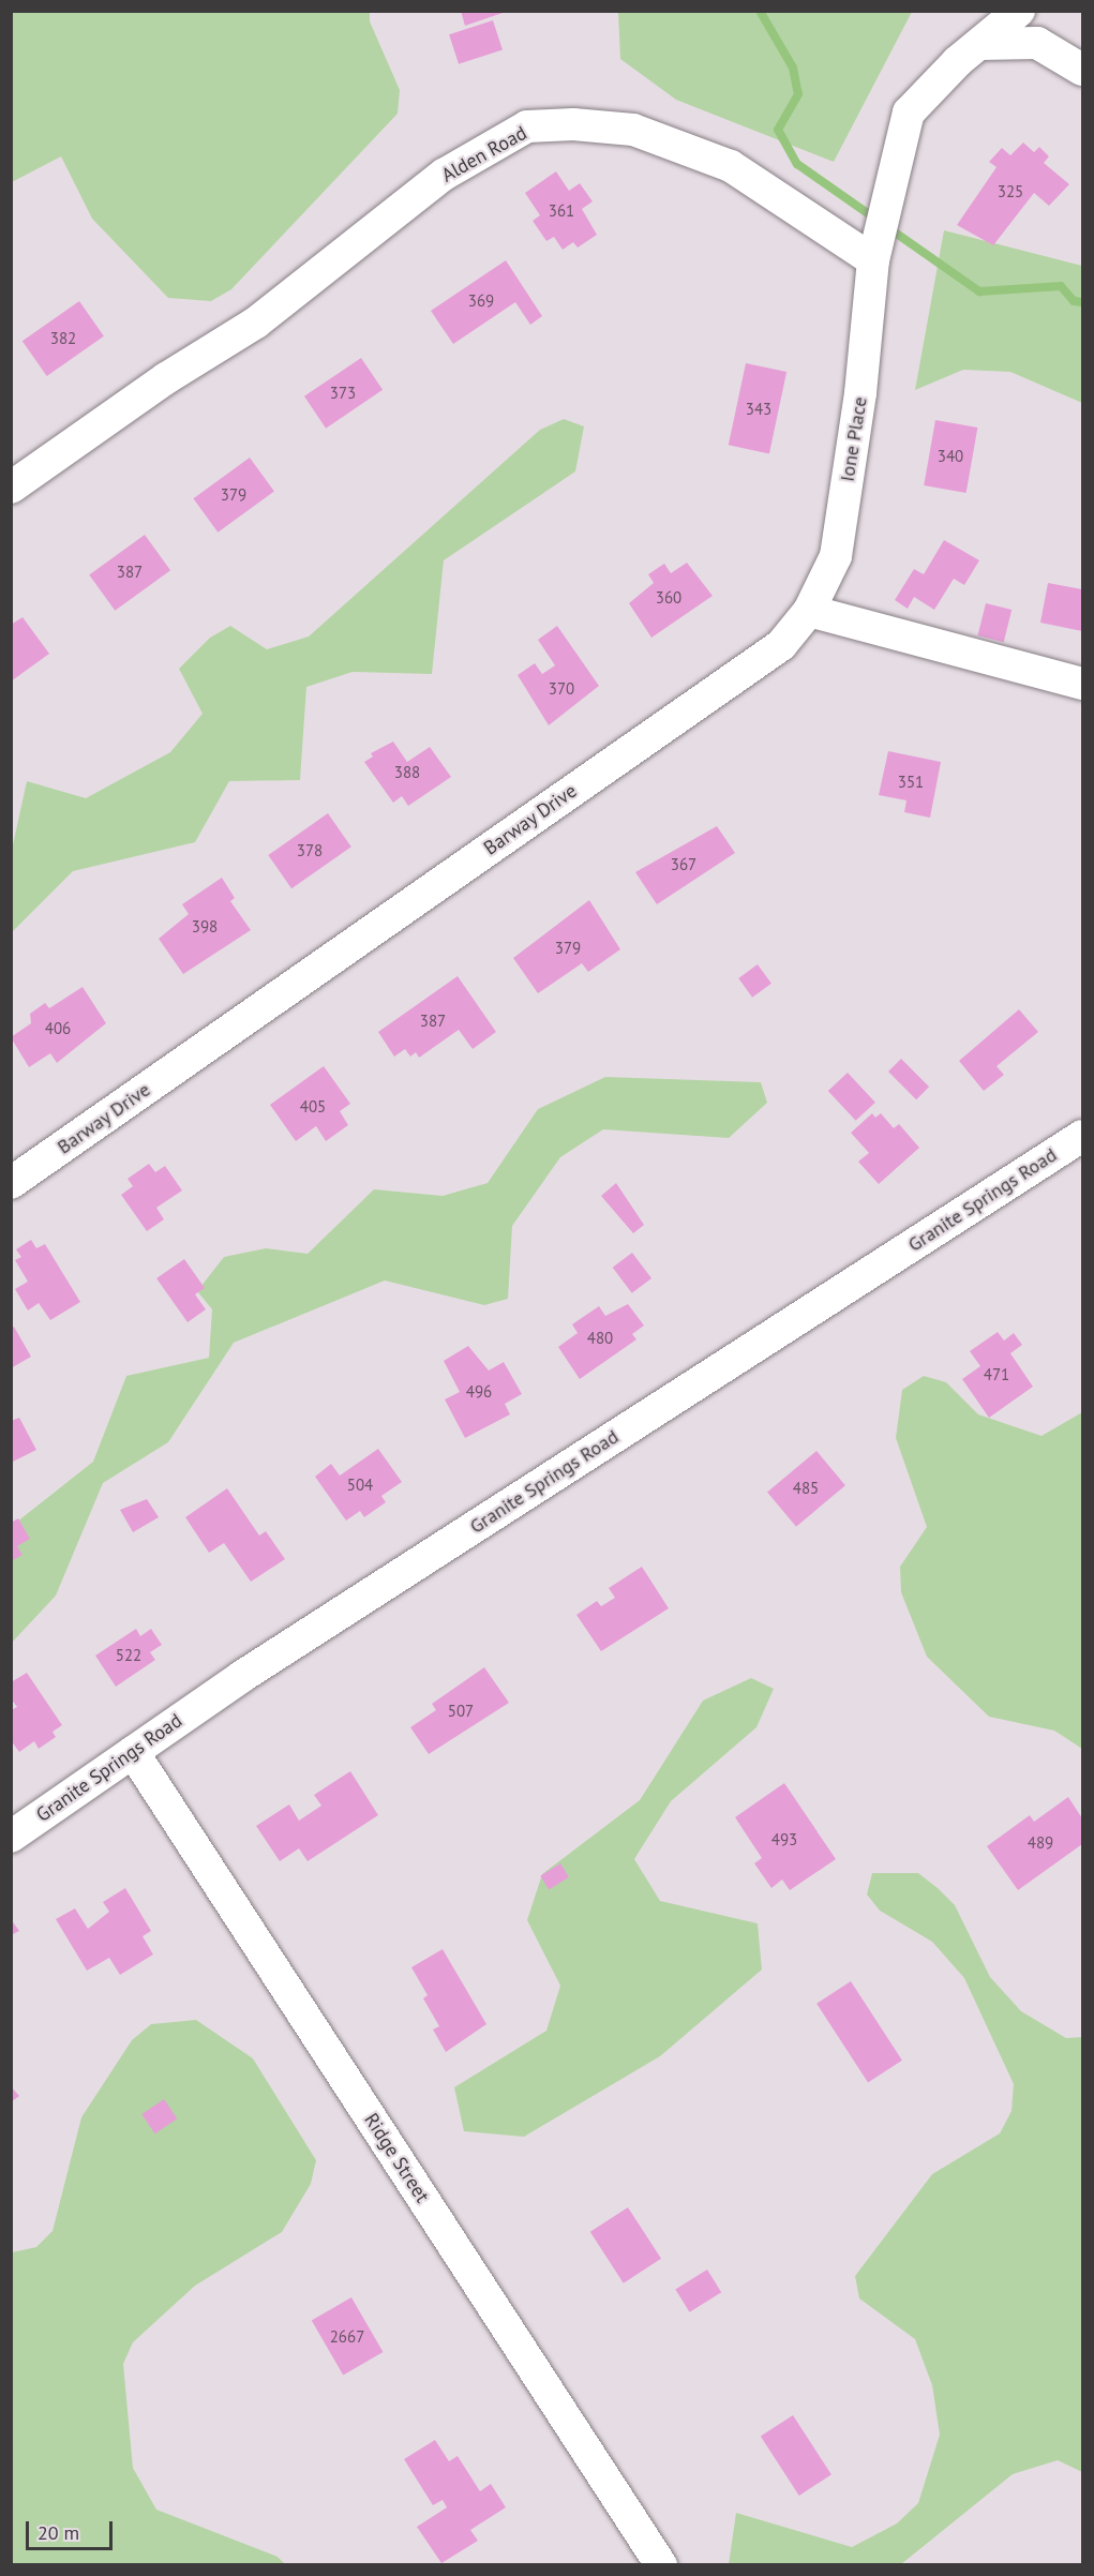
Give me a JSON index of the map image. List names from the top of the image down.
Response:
{
  "streets": {
    "street": [
      "Alden Road",
      "Ione Place",
      "Barway Drive",
      "Granite Springs Road",
      "Ridge Street"
    ]
  },
  "crossings": [
    ["Alden Road", "Ione Place"],
    ["Ione Place", "Barway Drive"],
    ["Granite Springs Road", "Ridge Street"]
  ],
  "house_numbers": [
    "325",
    "361",
    "369",
    "382",
    "373",
    "343",
    "340",
    "379",
    "387",
    "360",
    "370",
    "388",
    "351",
    "378",
    "367",
    "398",
    "379",
    "387",
    "406",
    "405",
    "480",
    "471",
    "496",
    "504",
    "485",
    "522",
    "507",
    "493",
    "489",
    "2667"
  ],
  "scale_bar": "20 m"
}
